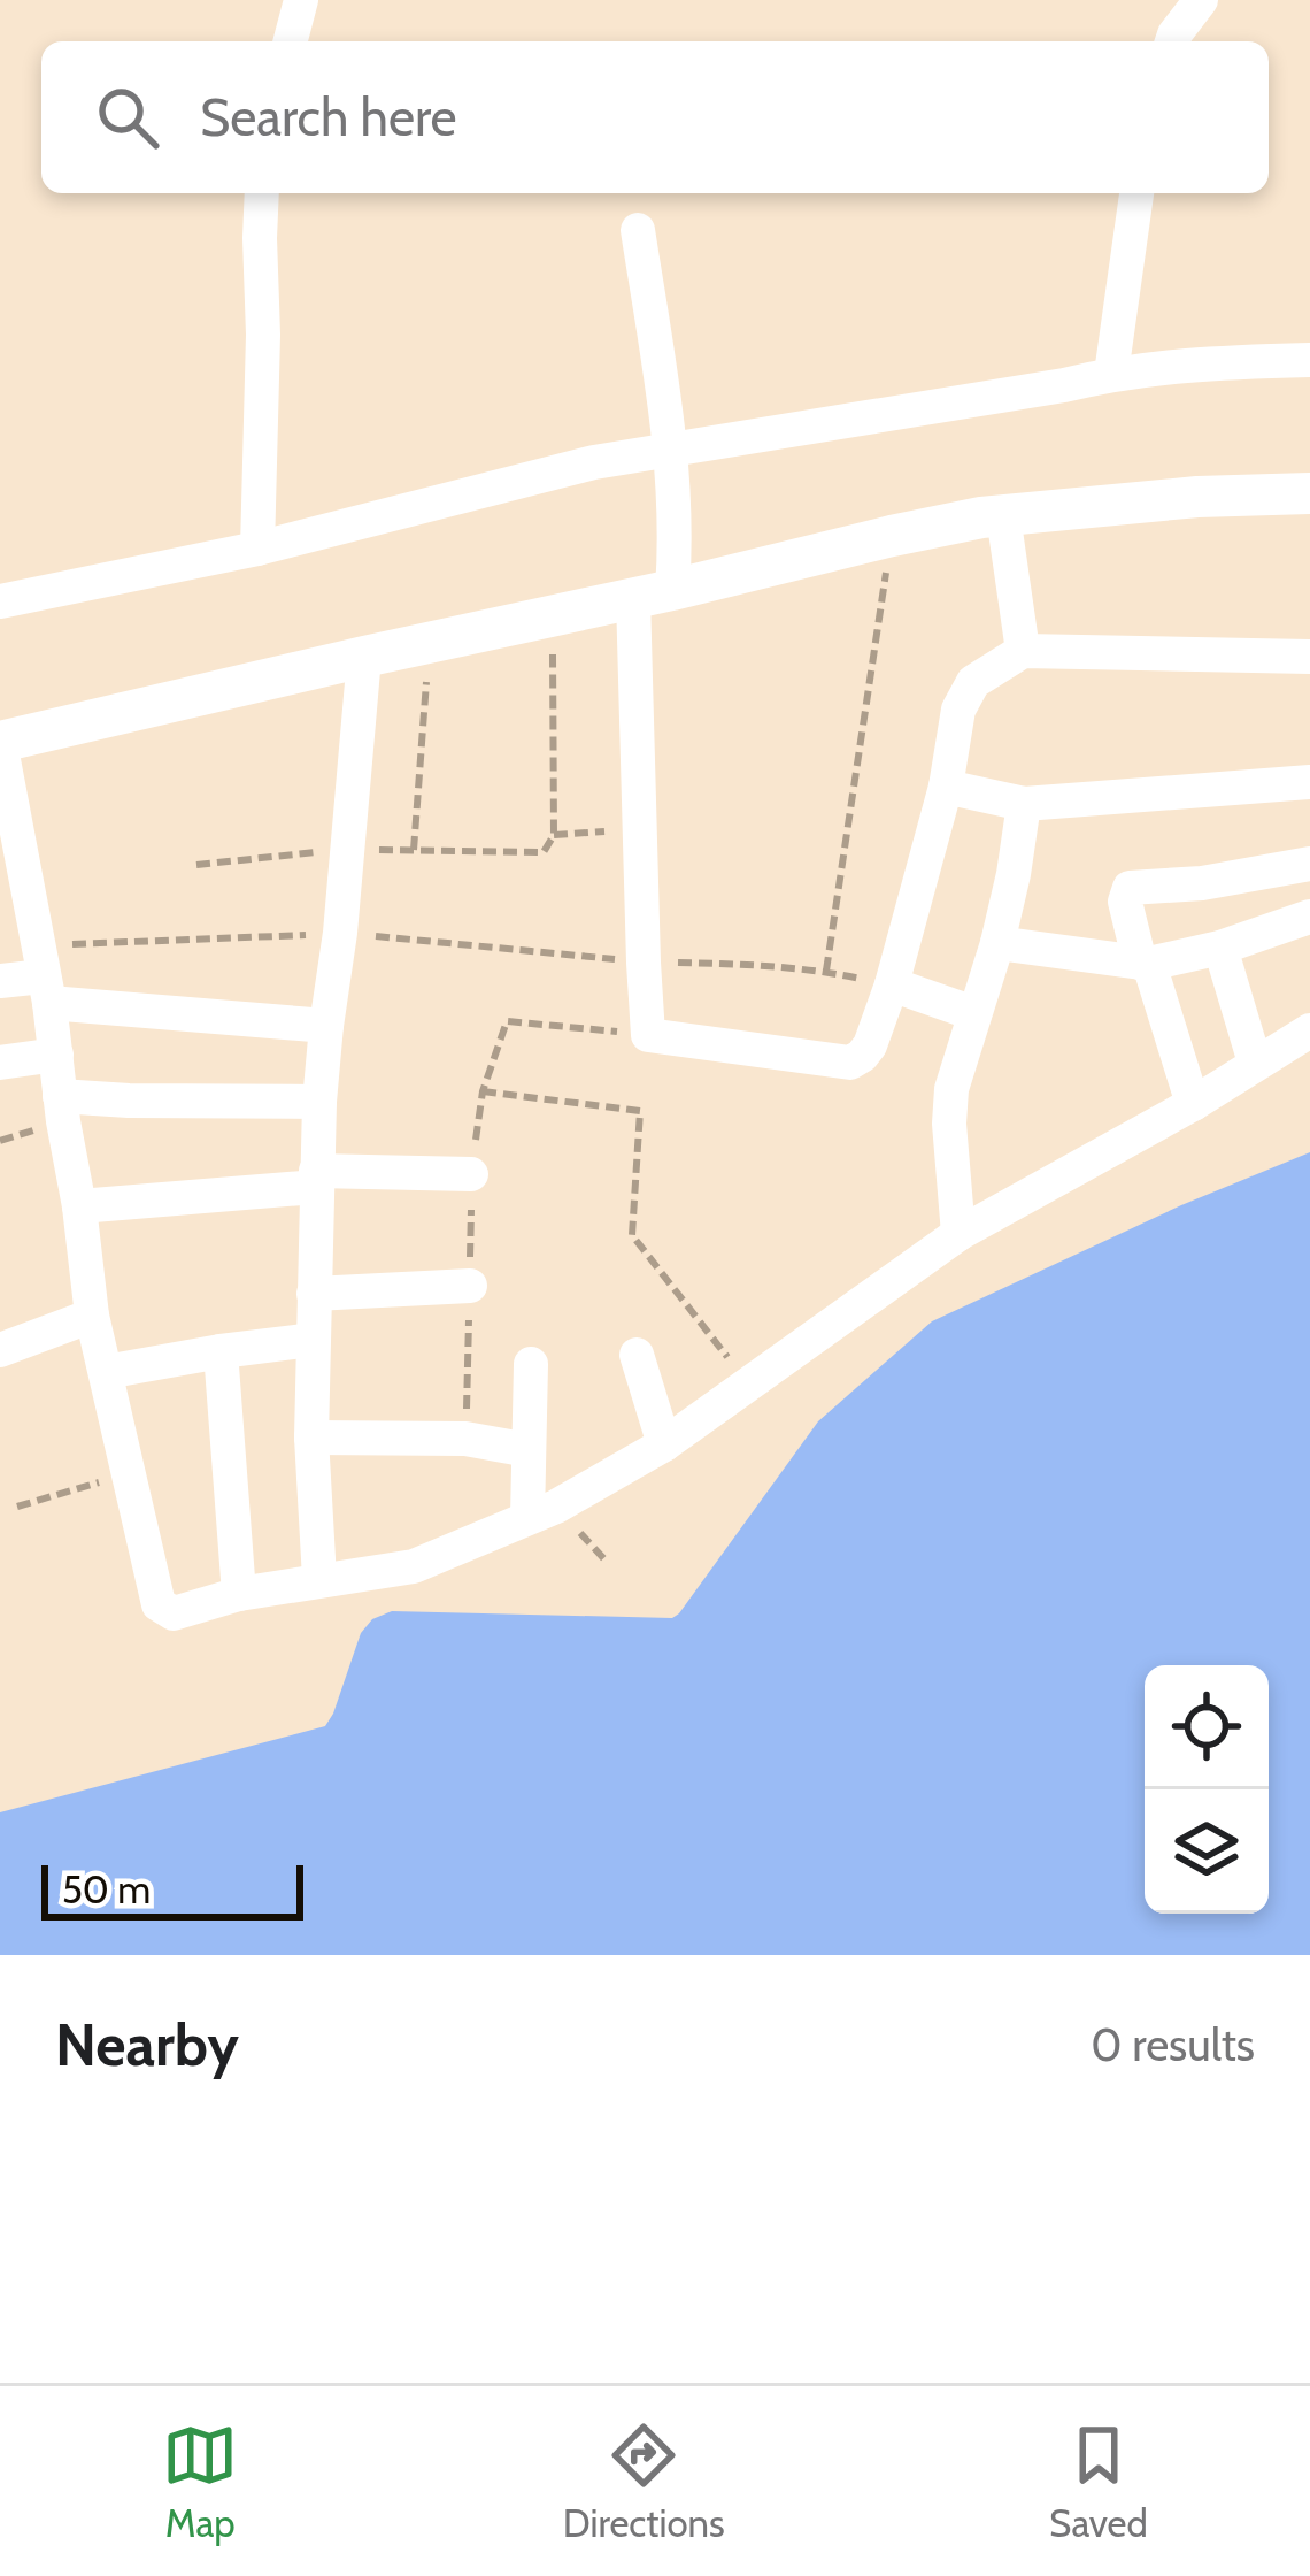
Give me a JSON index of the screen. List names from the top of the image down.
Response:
{
  "scale_bar": "50 m",
  "page": {
    "search": "Search here",
    "scale": "50 m",
    "heading": ["Nearby", "0 results"],
    "nav": ["Map", "Directions", "Saved"]
  }
}
